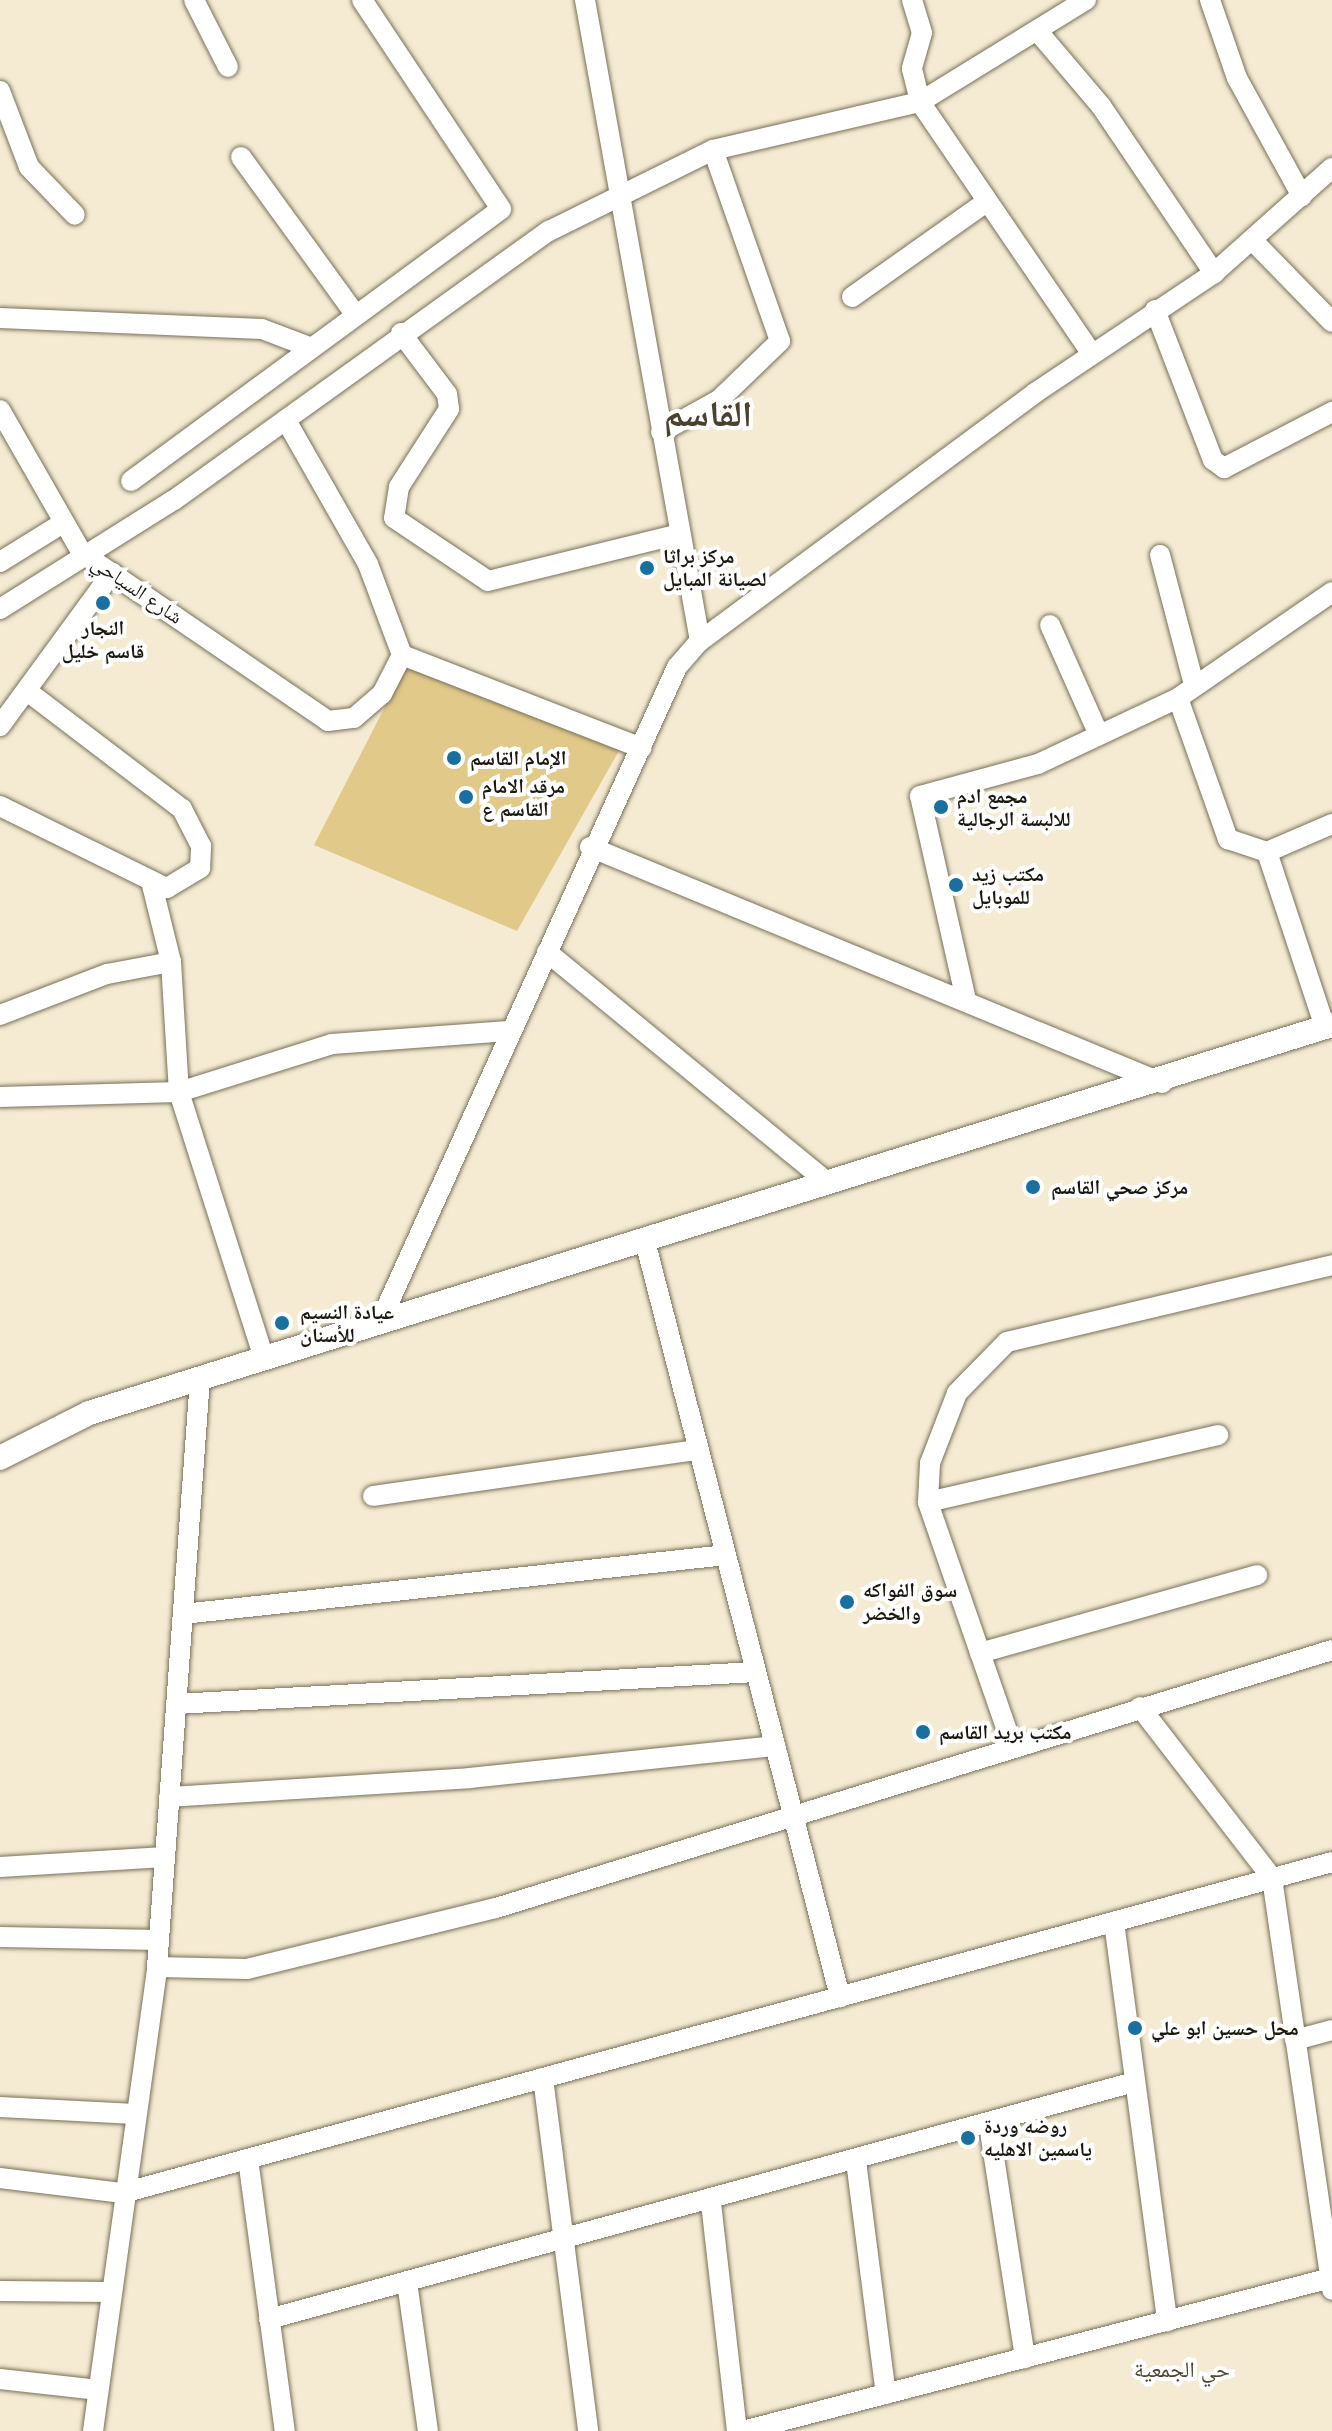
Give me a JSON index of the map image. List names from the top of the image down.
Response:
{
  "streets": {
    "street": ["شارع السياحي"]
  },
  "districts": ["القاسم", "حي الجمعية"],
  "places": [
    "مركز براثا لصيانة المبايل",
    "النجار قاسم خليل",
    "الإمام القاسم",
    "مرقد الامام القاسم ع",
    "مجمع ادم للالبسة الرجالية",
    "مكتب زيد للموبايل",
    "مركز صحي القاسم",
    "عيادة النسيم للأسنان",
    "سوق الفواكه والخضر",
    "مكتب بريد القاسم",
    "محل حسين ابو علي",
    "روضه وردة ياسمين الاهليه"
  ]
}
